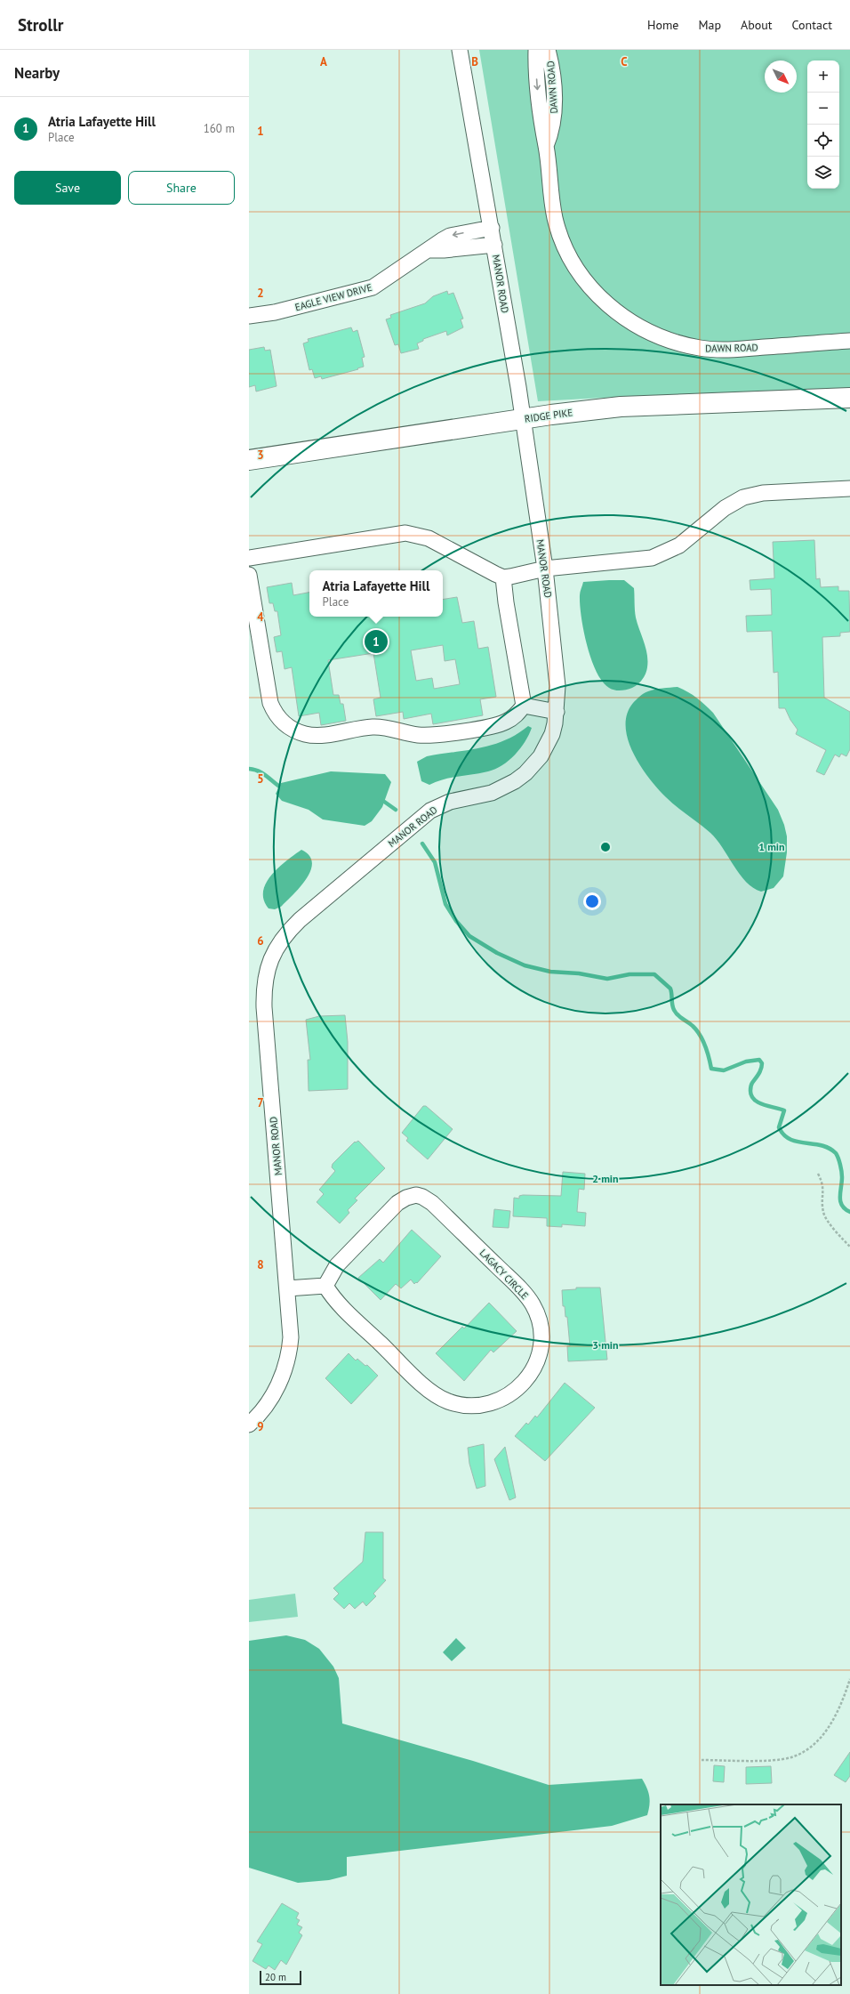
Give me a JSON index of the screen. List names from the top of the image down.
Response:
{
  "streets": {
    "main road": ["RIDGE PIKE"],
    "street": [
      "DAWN ROAD",
      "MANOR ROAD",
      "EAGLE VIEW DRIVE",
      "LAGACY CIRCLE"
    ]
  },
  "crossings": [
    ["MANOR ROAD", "EAGLE VIEW DRIVE"],
    ["MANOR ROAD", "RIDGE PIKE"]
  ],
  "scale_bar": "20 m",
  "north": "bottom right",
  "page": {
    "header": "Strollr",
    "nav": [
      "Home",
      "Map",
      "About",
      "Contact"
    ],
    "heading": "Nearby",
    "map_buttons": ["+", "−"],
    "list": [
      {
        "mark": "1",
        "name": "Atria Lafayette Hill",
        "note": "Place",
        "value": "160 m"
      }
    ],
    "buttons": ["Save", "Share"],
    "popup": ["Atria Lafayette Hill", "Place"],
    "pins": "1",
    "scale": "20 m"
  },
  "grid": {
    "columns": ["A", "B", "C"],
    "rows": [
      "1",
      "2",
      "3",
      "4",
      "5",
      "6",
      "7",
      "8",
      "9"
    ]
  },
  "rings": ["1 min", "2 min", "3 min"]
}
